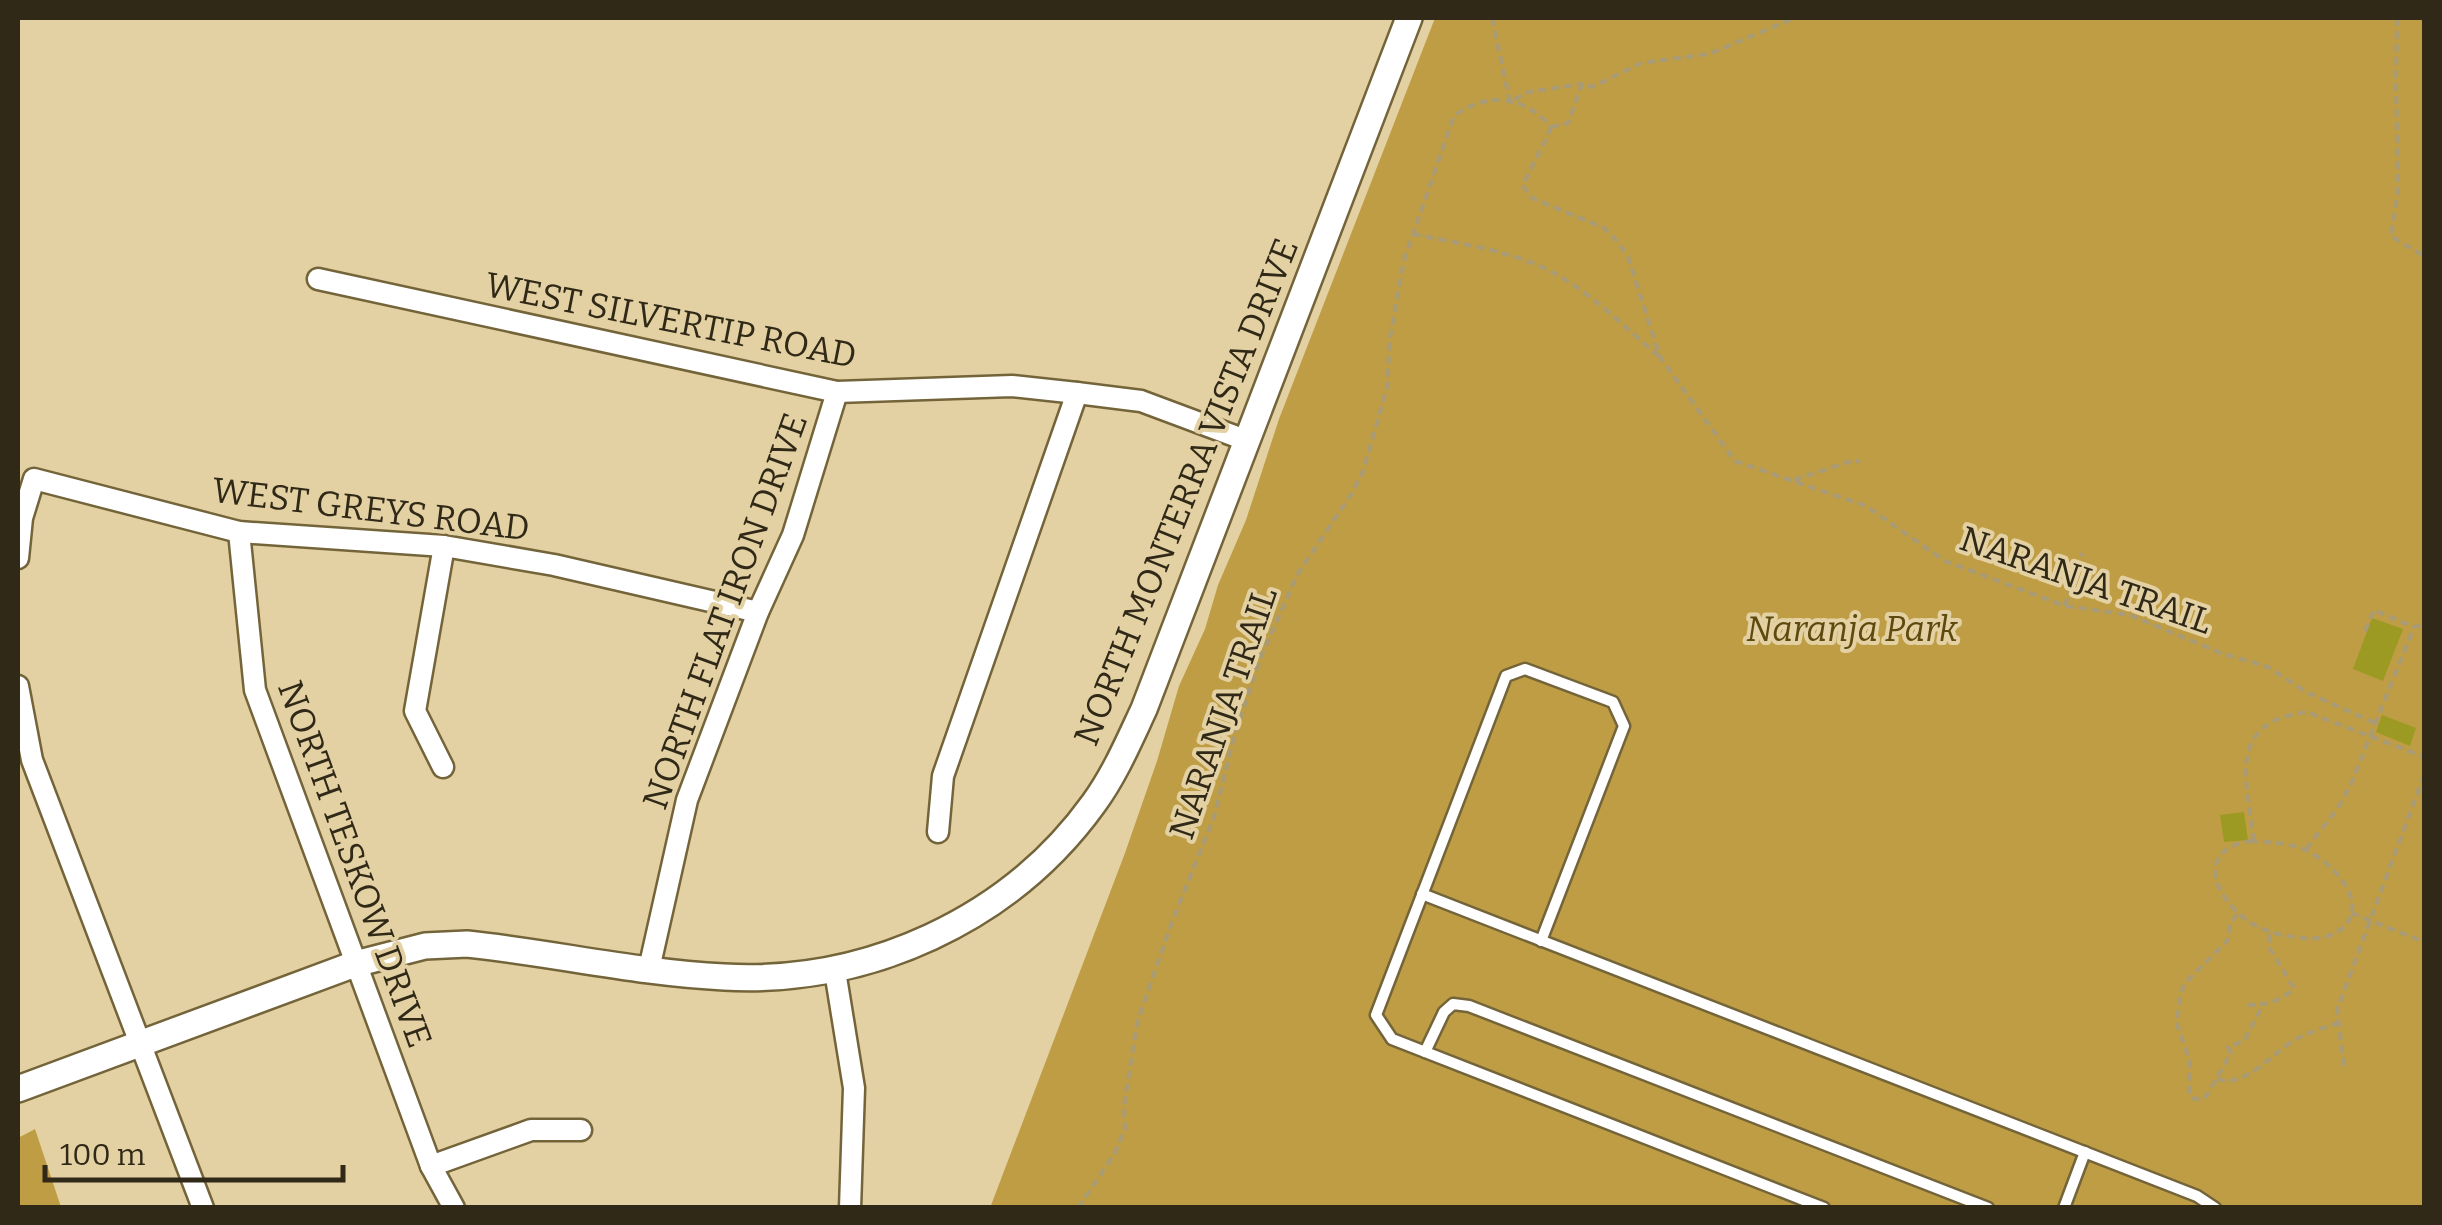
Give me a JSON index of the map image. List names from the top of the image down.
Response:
{
  "streets": {
    "street": [
      "WEST SILVERTIP ROAD",
      "NORTH MONTERRA VISTA DRIVE",
      "WEST GREYS ROAD",
      "NORTH FLAT IRON DRIVE",
      "NORTH TESKOW DRIVE"
    ],
    "path": ["NARANJA TRAIL"]
  },
  "crossings": [
    ["WEST SILVERTIP ROAD", "NORTH MONTERRA VISTA DRIVE"],
    ["WEST SILVERTIP ROAD", "NORTH FLAT IRON DRIVE"],
    ["NORTH MONTERRA VISTA DRIVE", "NORTH FLAT IRON DRIVE"],
    ["NORTH MONTERRA VISTA DRIVE", "NORTH TESKOW DRIVE"],
    ["WEST GREYS ROAD", "NORTH FLAT IRON DRIVE"],
    ["WEST GREYS ROAD", "NORTH TESKOW DRIVE"]
  ],
  "parks": ["Naranja Park"],
  "scale_bar": "100 m"
}
